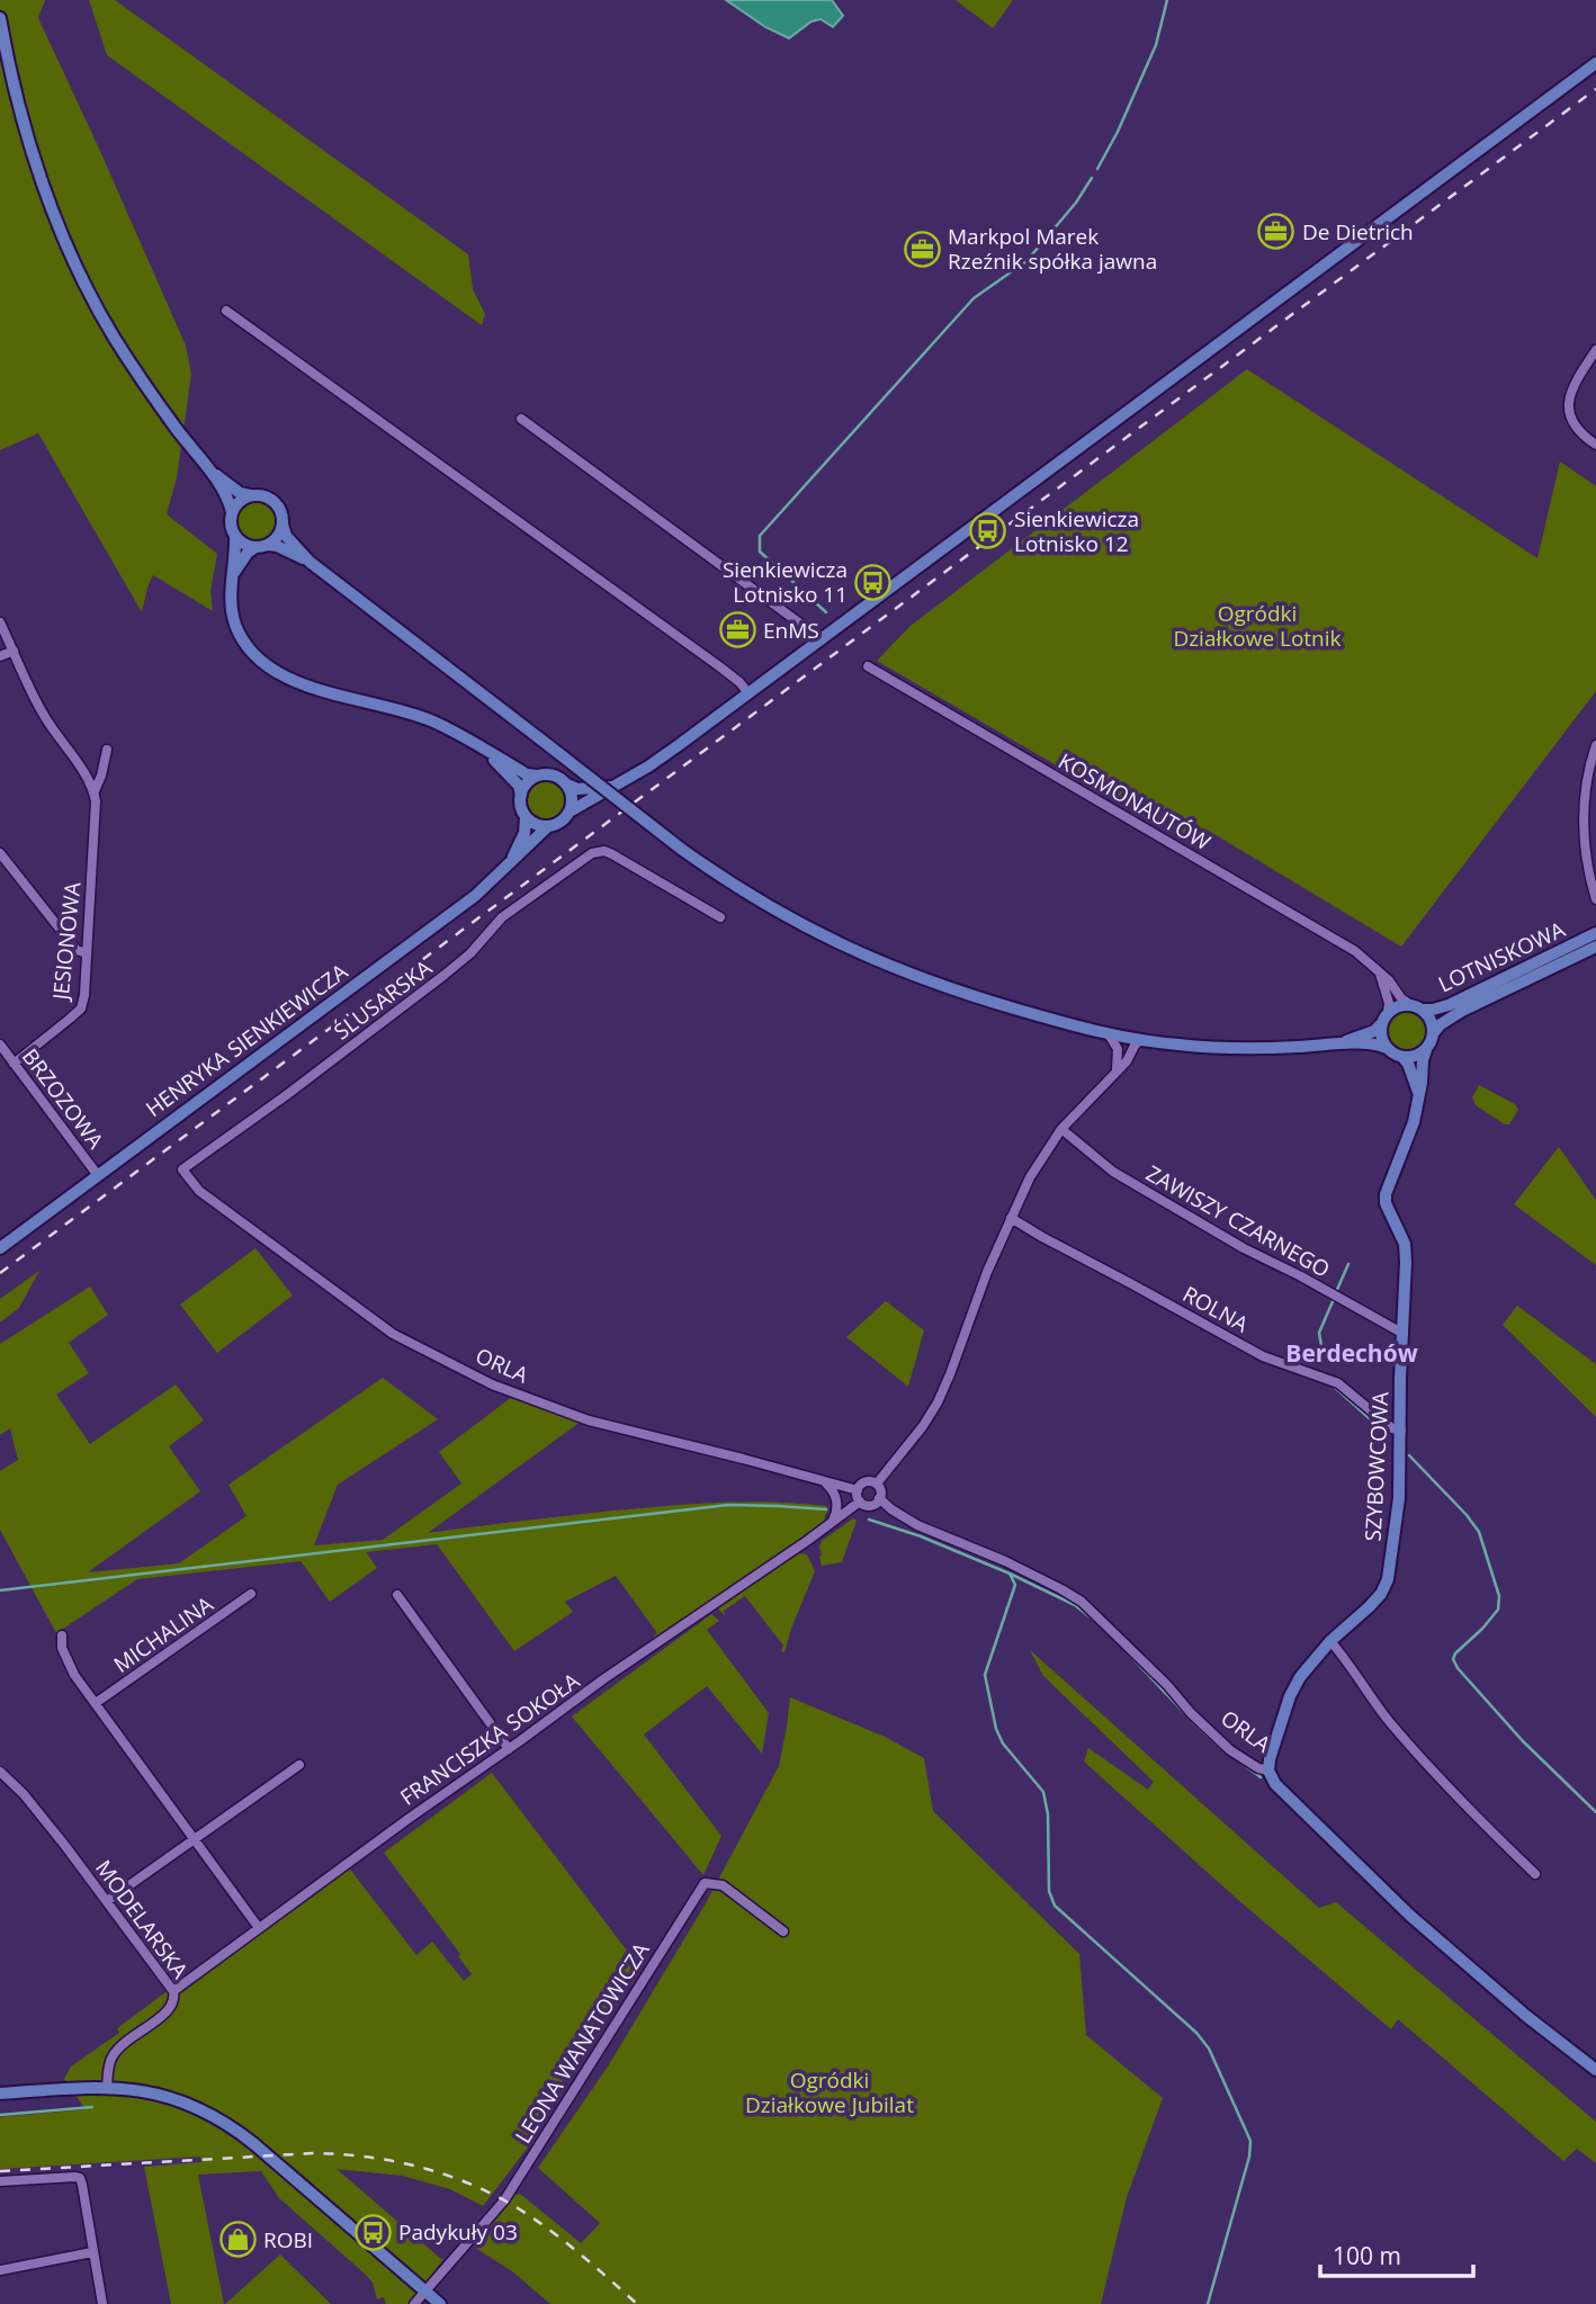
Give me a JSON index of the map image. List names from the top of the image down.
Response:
{
  "streets": {
    "main road": [
      "LOTNISKOWA",
      "HENRYKA SIENKIEWICZA",
      "ORLA",
      "SZYBOWCOWA"
    ],
    "street": [
      "KOSMONAUTÓW",
      "JESIONOWA",
      "ŚLUSARSKA",
      "BRZOZOWA",
      "ZAWISZY CZARNEGO",
      "ROLNA",
      "MICHALINA",
      "FRANCISZKA SOKOŁA",
      "MODELARSKA",
      "LEONA WANATOWICZA"
    ]
  },
  "crossings": [
    ["KOSMONAUTÓW", "LOTNISKOWA"],
    ["KOSMONAUTÓW", "SZYBOWCOWA"],
    ["JESIONOWA", "BRZOZOWA"],
    ["LOTNISKOWA", "SZYBOWCOWA"],
    ["ŚLUSARSKA", "ORLA"],
    ["HENRYKA SIENKIEWICZA", "BRZOZOWA"],
    ["ZAWISZY CZARNEGO", "SZYBOWCOWA"],
    ["ROLNA", "SZYBOWCOWA"],
    ["ORLA", "SZYBOWCOWA"],
    ["ORLA", "FRANCISZKA SOKOŁA"],
    ["FRANCISZKA SOKOŁA", "MODELARSKA"]
  ],
  "districts": ["Berdechów"],
  "parks": ["Ogródki Działkowe Lotnik", "Ogródki Działkowe Jubilat"],
  "places": {
    "office": ["De Dietrich", "Markpol Marek Rzeźnik spółka jawna", "EnMS"],
    "bus stop": ["Sienkiewicza Lotnisko 12", "Sienkiewicza Lotnisko 11", "Padykuły 03"],
    "shop": ["ROBI"]
  },
  "scale_bar": "100 m"
}
